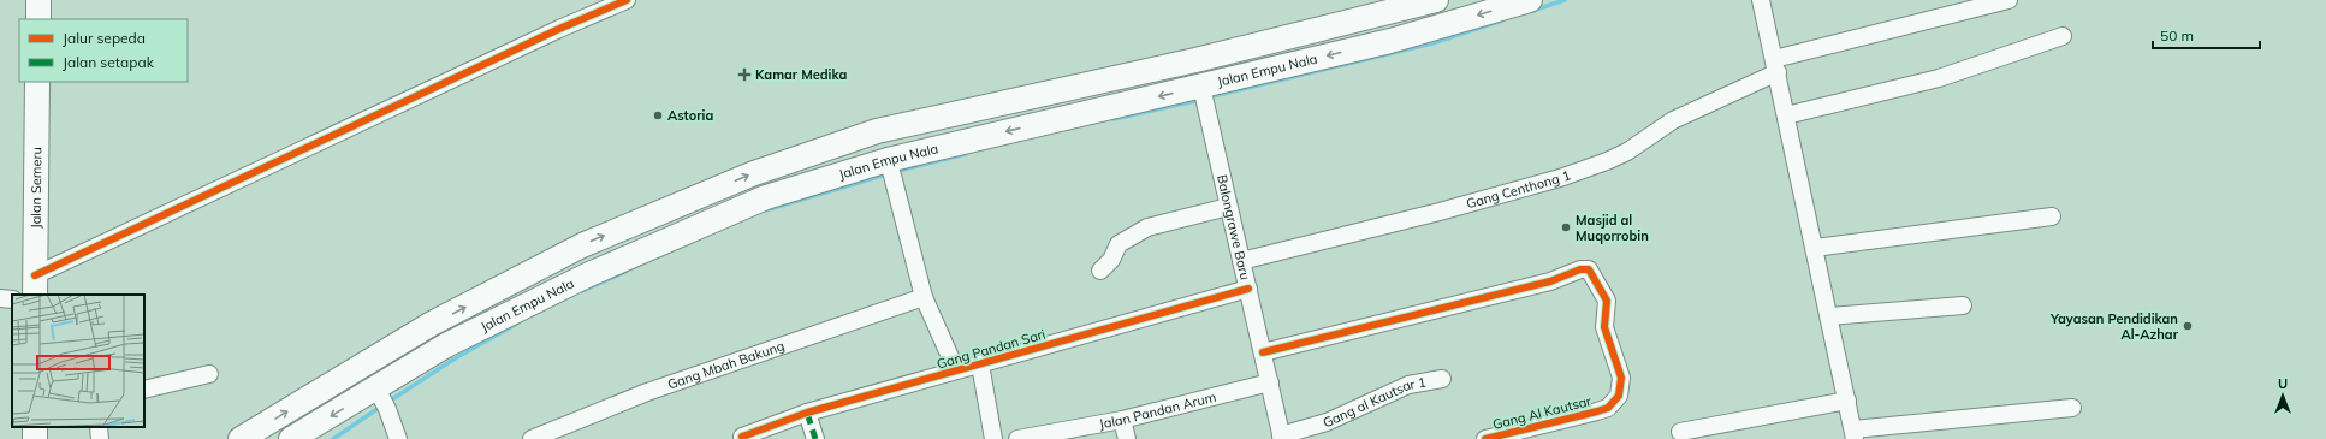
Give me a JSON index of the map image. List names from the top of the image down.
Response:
{
  "streets": {
    "main road": ["Jalan Empu Nala", "Jalan Semeru"],
    "street": [
      "Gang Centhong 1",
      "Balongrawe Baru",
      "Gang Pandan Sari",
      "Gang Mbah Bakung",
      "Gang al Kautsar 1",
      "Jalan Pandan Arum",
      "Gang Al Kautsar"
    ]
  },
  "crossings": [
    ["Jalan Empu Nala", "Balongrawe Baru"],
    ["Gang Centhong 1", "Balongrawe Baru"],
    ["Balongrawe Baru", "Gang Pandan Sari"],
    ["Balongrawe Baru", "Gang al Kautsar 1"],
    ["Balongrawe Baru", "Jalan Pandan Arum"],
    ["Balongrawe Baru", "Gang Al Kautsar"]
  ],
  "places": {
    "health": ["Kamar Medika"],
    "other": ["Astoria", "Masjid al Muqorrobin", "Yayasan Pendidikan Al-Azhar"]
  },
  "legend": ["Jalur sepeda", "Jalan setapak"],
  "scale_bar": "50 m",
  "north": "top"
}
